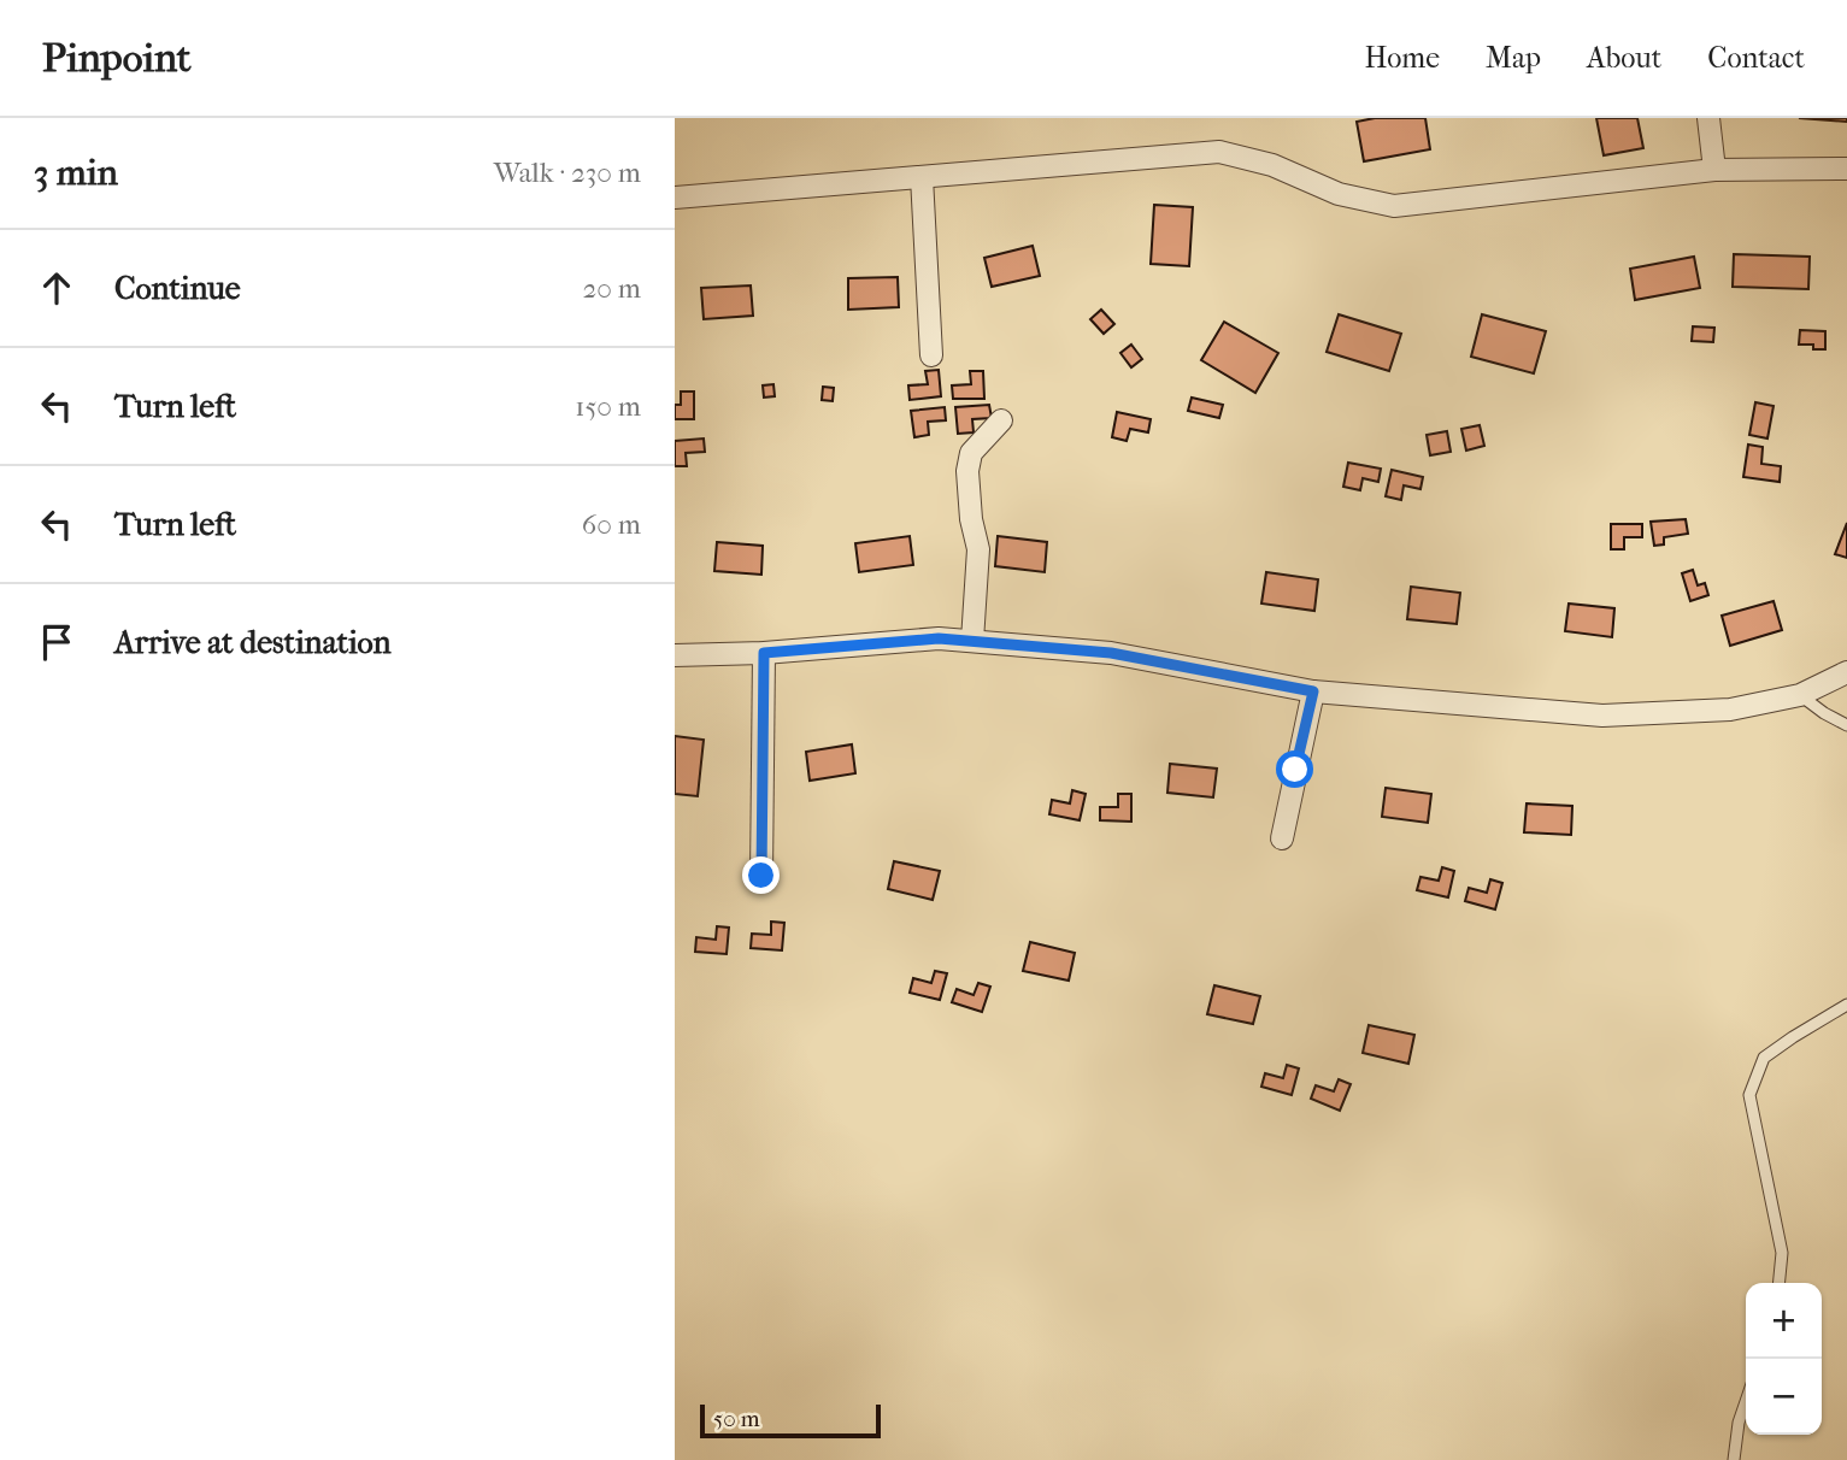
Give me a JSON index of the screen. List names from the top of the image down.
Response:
{
  "scale_bar": "50 m",
  "page": {
    "header": "Pinpoint",
    "nav": [
      "Home",
      "Map",
      "About",
      "Contact"
    ],
    "heading": ["3 min", "Walk · 230 m"],
    "list": [
      ["Continue", "20 m"],
      ["Turn left", "150 m"],
      ["Turn left", "60 m"],
      "Arrive at destination"
    ],
    "map_buttons": ["+", "−"],
    "scale": "50 m"
  }
}
